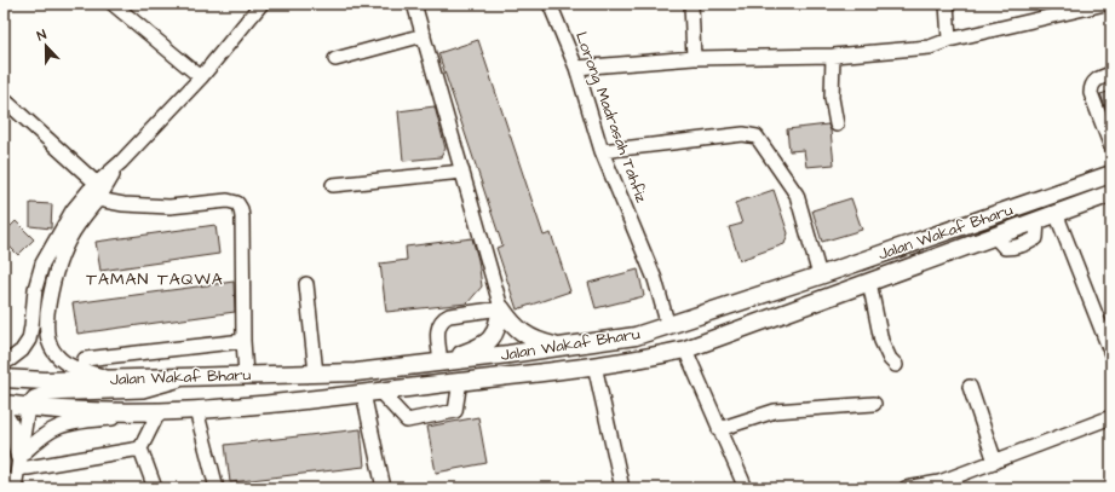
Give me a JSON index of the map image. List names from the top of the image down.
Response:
{
  "streets": {
    "main road": ["Jalan Wakaf Bharu"],
    "street": ["Lorong Madrasah Tahfiz"]
  },
  "crossings": [
    ["Lorong Madrasah Tahfiz", "Jalan Wakaf Bharu"]
  ],
  "districts": ["TAMAN TAQWA"],
  "north": "top"
}
